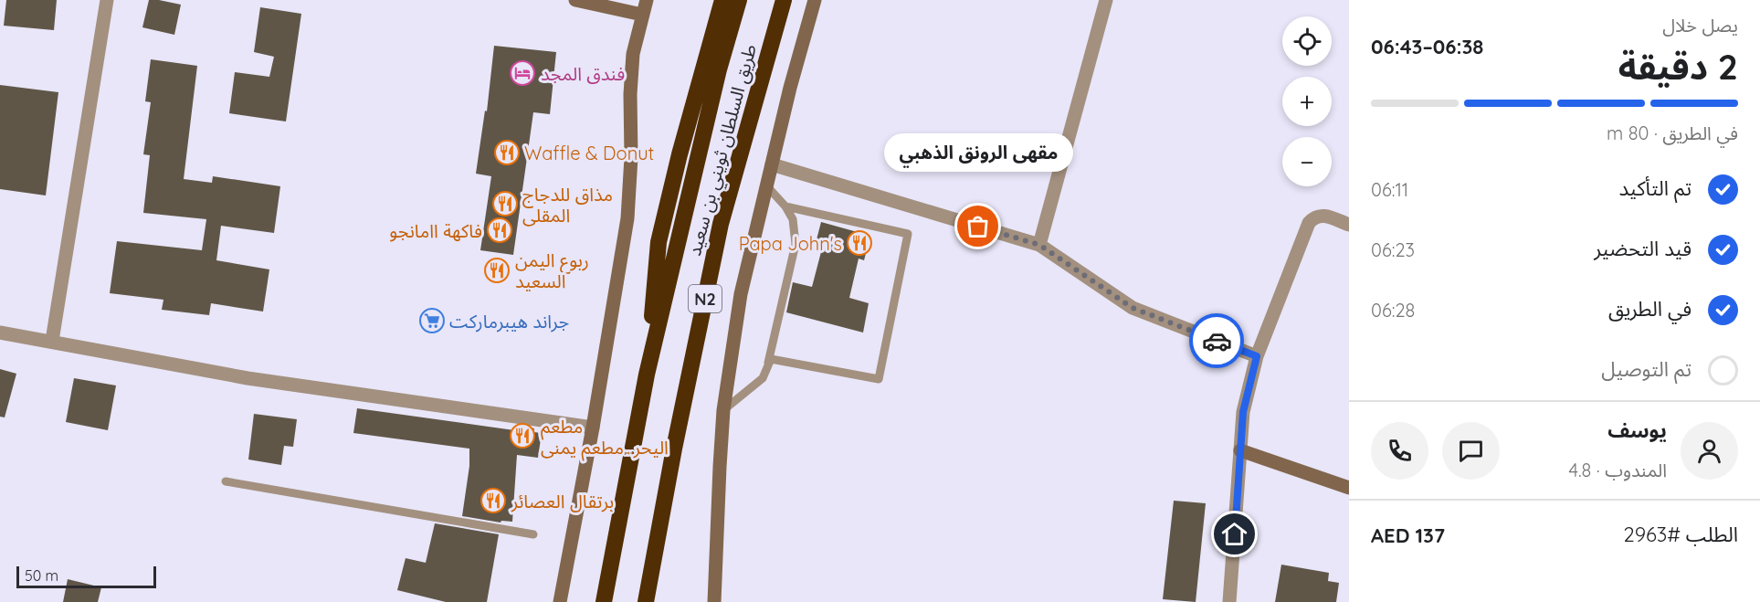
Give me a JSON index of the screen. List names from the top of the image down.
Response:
{
  "streets": {
    "highway": ["طريق السلطان ثويني بن سعيد", "N2"]
  },
  "places": {
    "hotel": ["فندق المجد"],
    "restaurant": [
      "Waffle & Donut",
      "مذاق للدجاج المقلى",
      "فاكه‍ة اامانجو",
      "Papa John's",
      "ربوع اليمن السعيد",
      "مطعم اليحر...مطعم يمنى",
      "برتقال العصاىٔر"
    ],
    "other": ["مقهى الرونق الذهبي"],
    "supermarket": ["جراند ه‍يبرماركت"]
  },
  "scale_bar": "50 m",
  "page": {
    "heading": ["2 دقيقة", "يصل خلال", "06:38–06:43"],
    "panel": [
      "يوسف",
      "المندوب · 4.8",
      "الطلب #2963",
      "AED 137"
    ],
    "map_buttons": ["+", "−"],
    "bar": "في الطريق · 80 m",
    "bubble": "مقهى الرونق الذهبي",
    "list": [
      ["تم التأكيد", "06:11"],
      ["قيد التحضير", "06:23"],
      ["في الطريق", "06:28"],
      "تم التوصيل"
    ],
    "scale": "50 m"
  }
}
